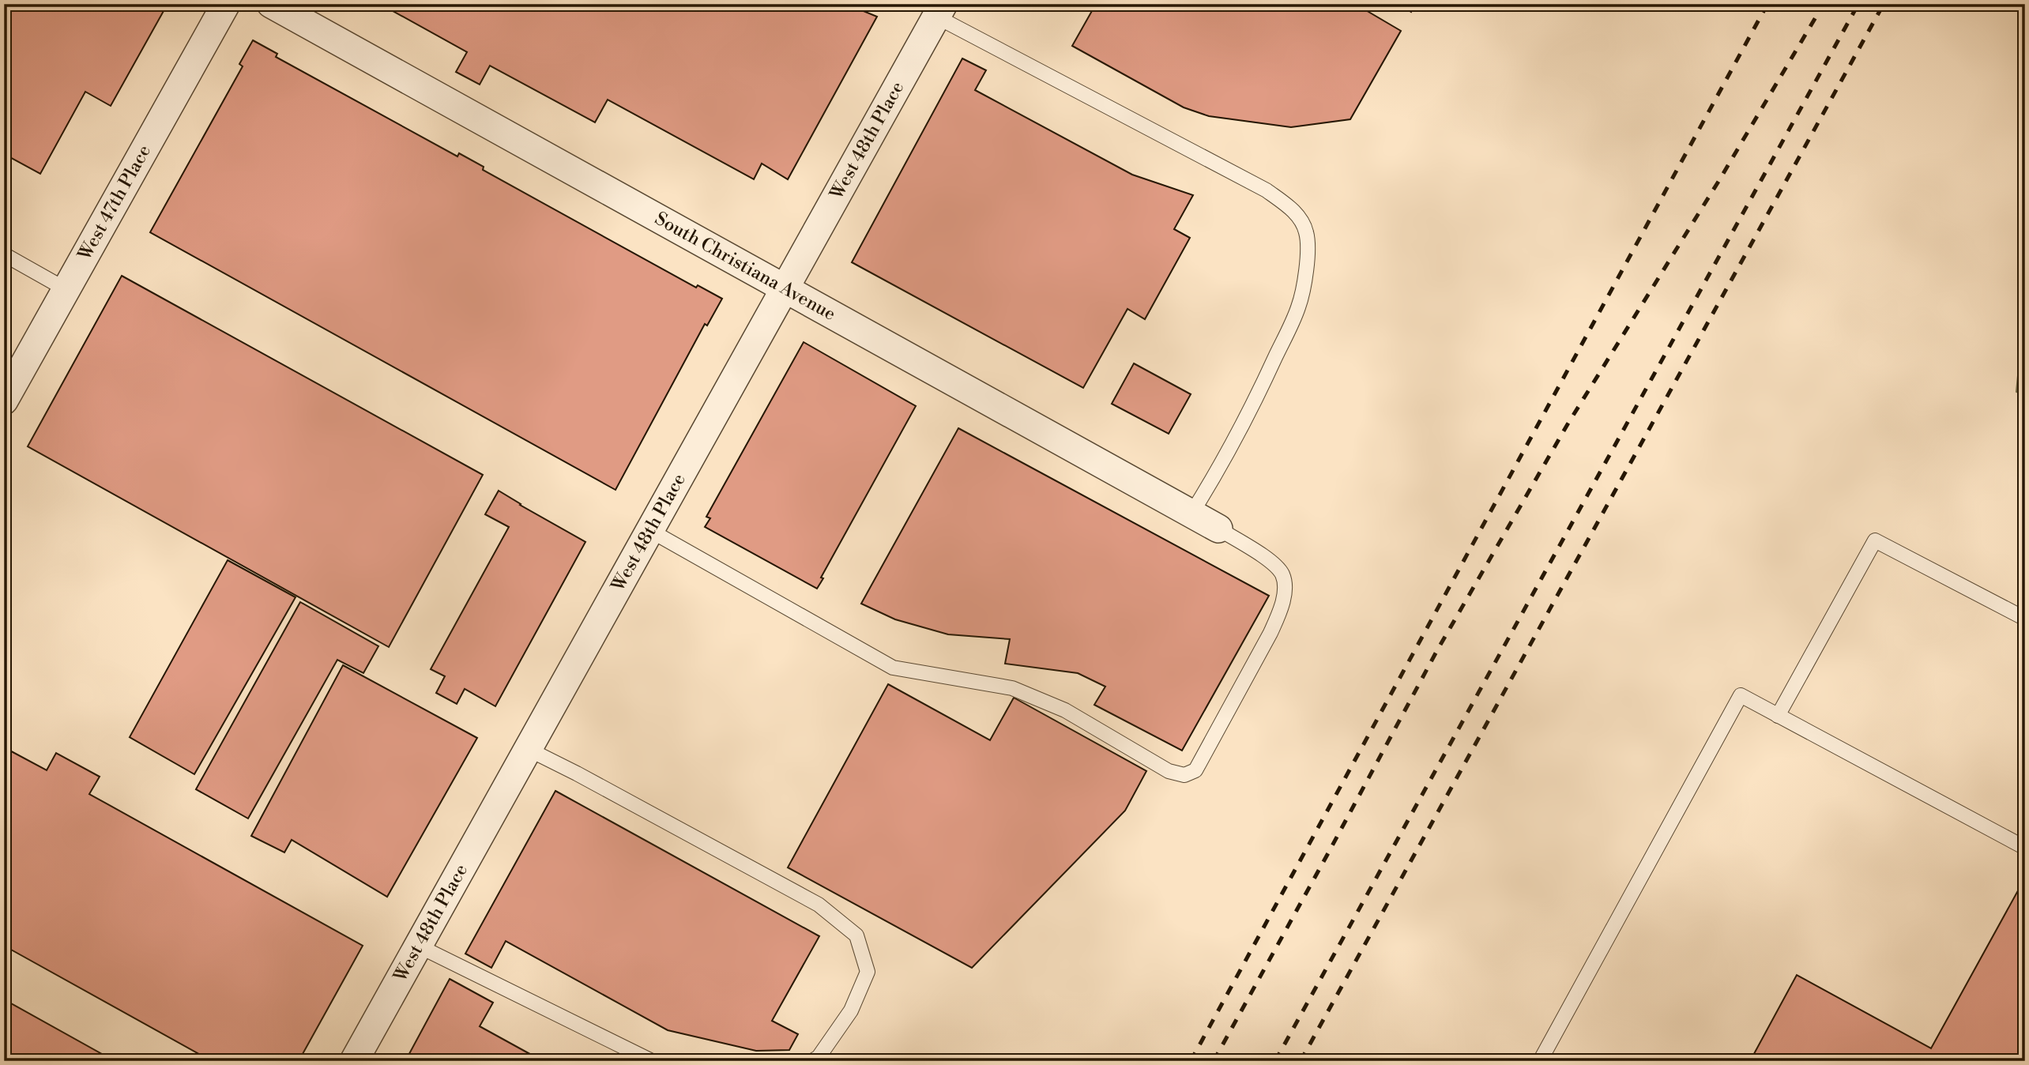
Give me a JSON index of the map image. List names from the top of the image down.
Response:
{
  "streets": {
    "street": ["West 48th Place", "West 47th Place", "South Christiana Avenue"]
  },
  "crossings": [
    ["West 48th Place", "South Christiana Avenue"]
  ]
}
